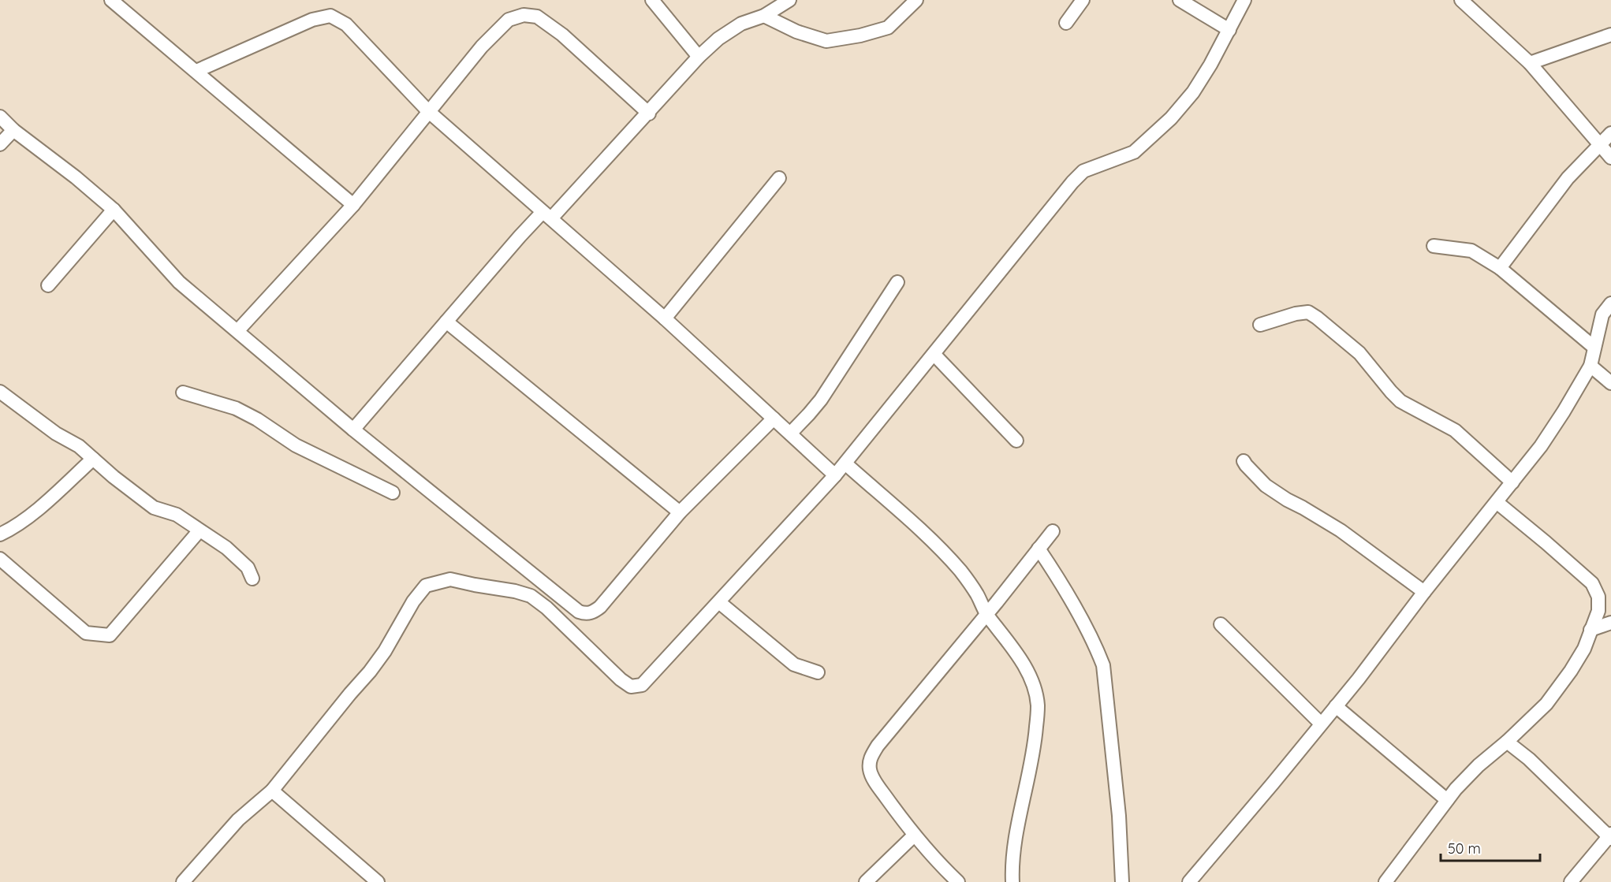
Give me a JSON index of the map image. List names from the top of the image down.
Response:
{
  "scale_bar": "50 m"
}
